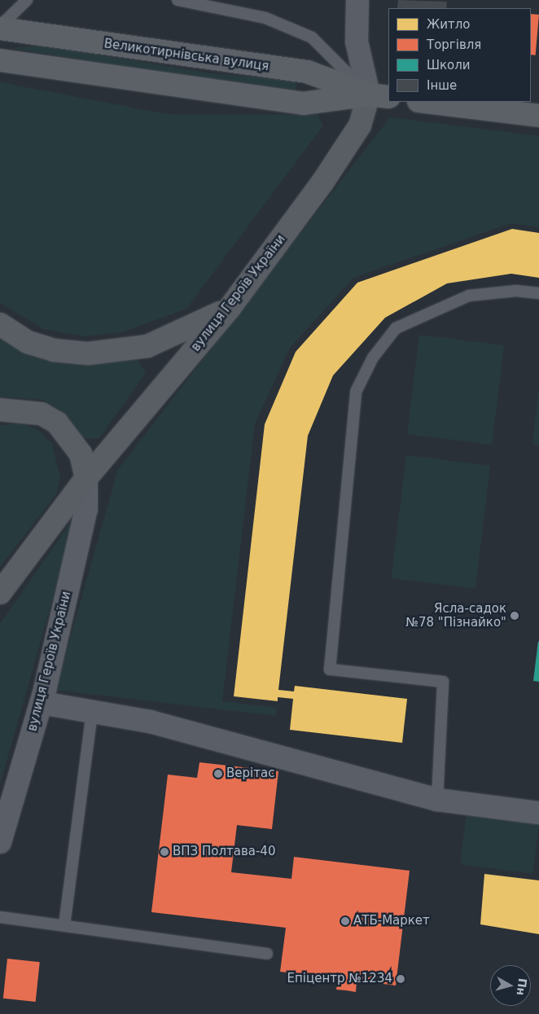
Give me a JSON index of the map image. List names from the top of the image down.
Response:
{
  "streets": {
    "main road": ["Великотирнівська вулиця", "вулиця Героїв України"]
  },
  "crossings": [
    ["Великотирнівська вулиця", "вулиця Героїв України"]
  ],
  "places": [
    "Ясла-садок №78 \"Пізнайко\"",
    "Верітас",
    "ВПЗ Полтава-40",
    "АТБ-Маркет",
    "Епіцентр №1234"
  ],
  "legend": [
    "Житло",
    "Торгівля",
    "Школи",
    "Інше"
  ],
  "north": "right"
}
